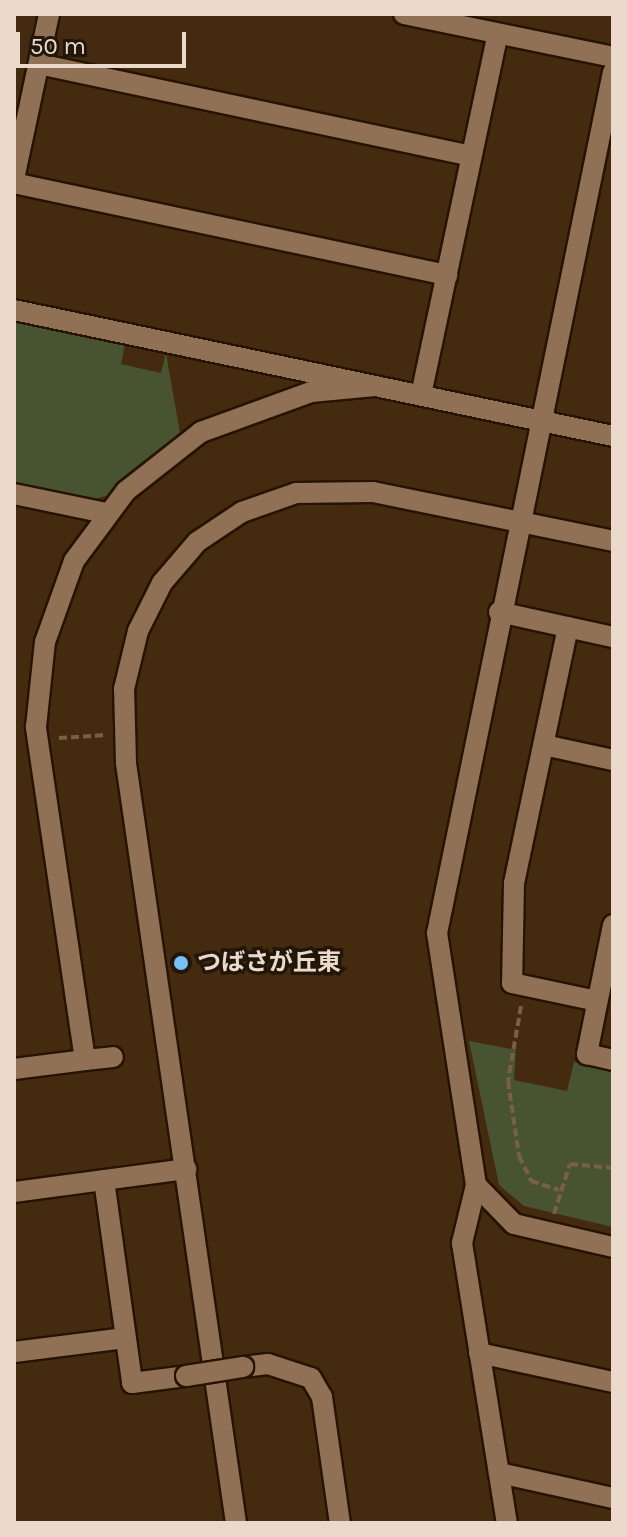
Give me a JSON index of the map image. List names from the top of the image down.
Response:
{
  "places": ["つばさが丘東"],
  "scale_bar": "50 m"
}
